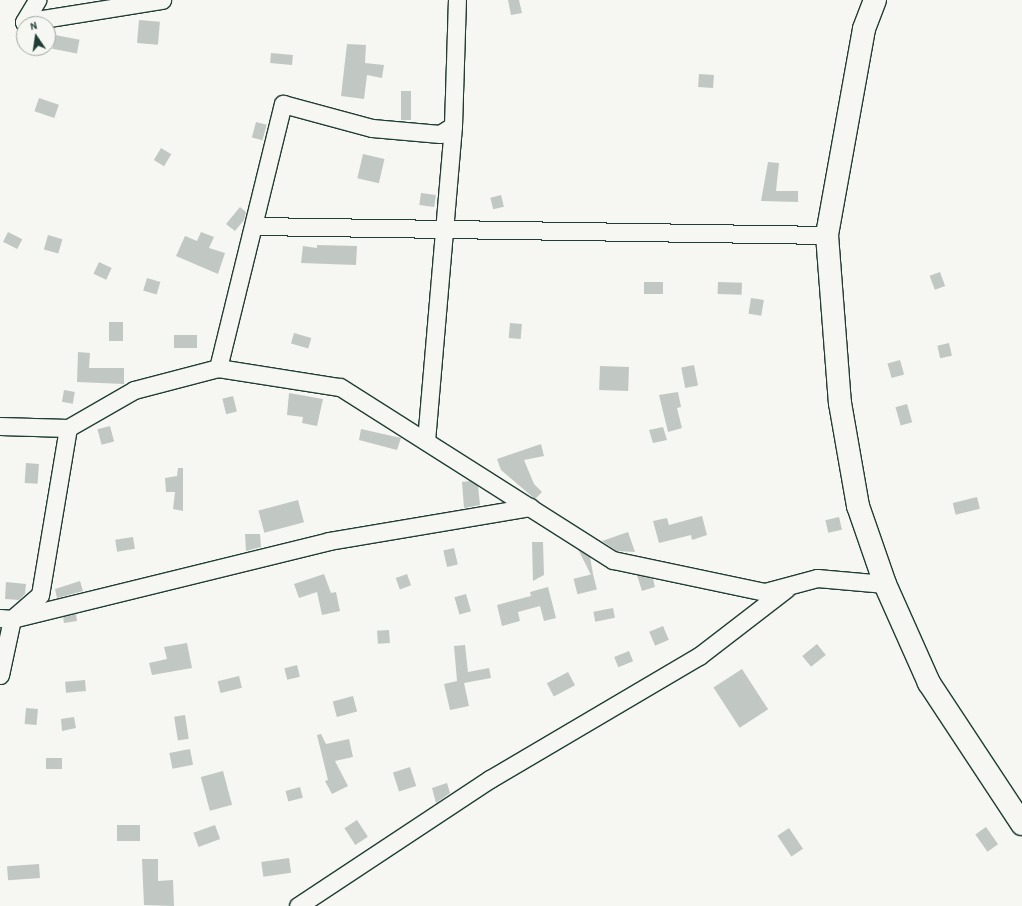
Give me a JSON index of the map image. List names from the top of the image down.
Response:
{
  "north": "top"
}
